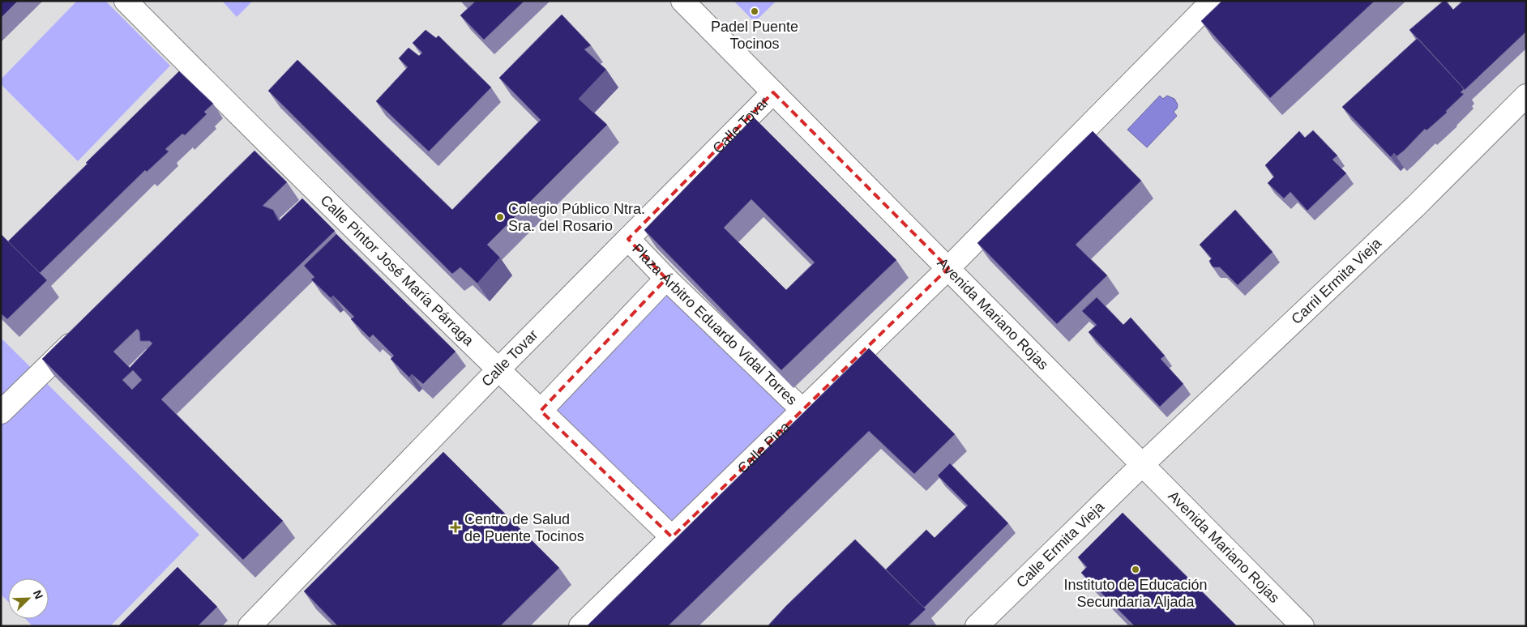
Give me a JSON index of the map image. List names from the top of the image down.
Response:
{
  "streets": {
    "street": [
      "Calle Tovar",
      "Calle Pintor José María Párraga",
      "Carril Ermita Vieja",
      "Avenida Mariano Rojas",
      "Plaza Árbitro Eduardo Vidal Torres",
      "Calle Pina",
      "Calle Ermita Vieja"
    ]
  },
  "crossings": [
    ["Calle Tovar", "Calle Pintor José María Párraga"],
    ["Calle Tovar", "Avenida Mariano Rojas"],
    ["Calle Tovar", "Plaza Árbitro Eduardo Vidal Torres"],
    ["Calle Pintor José María Párraga", "Calle Pina"],
    ["Carril Ermita Vieja", "Avenida Mariano Rojas"],
    ["Carril Ermita Vieja", "Calle Ermita Vieja"],
    ["Avenida Mariano Rojas", "Calle Pina"],
    ["Avenida Mariano Rojas", "Calle Ermita Vieja"],
    ["Plaza Árbitro Eduardo Vidal Torres", "Calle Pina"]
  ],
  "places": {
    "other": ["Padel Puente Tocinos", "Colegio Público Ntra. Sra. del Rosario", "Instituto de Educación Secundaria Aljada"],
    "health": ["Centro de Salud de Puente Tocinos"]
  },
  "north": "top right"
}
